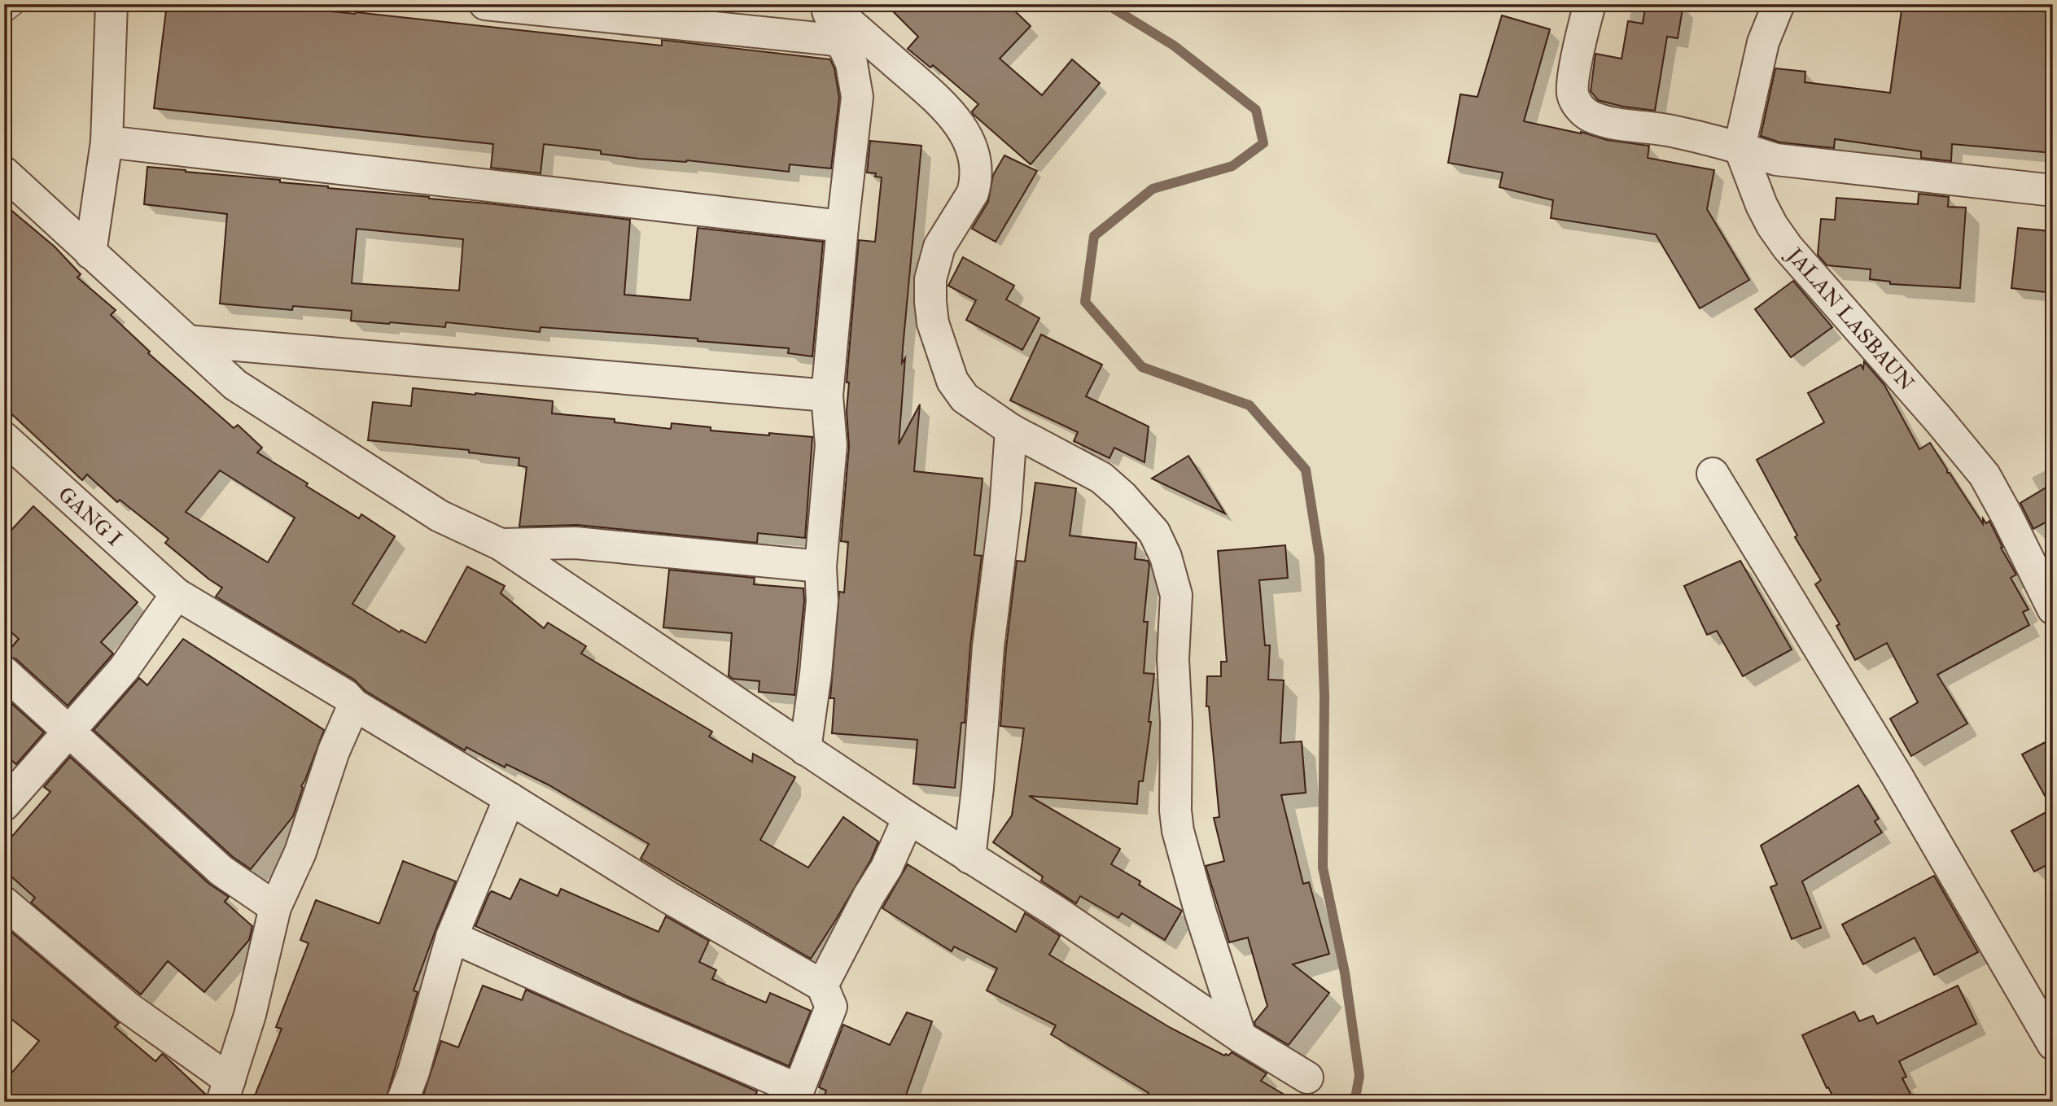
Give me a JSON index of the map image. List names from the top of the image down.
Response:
{
  "streets": {
    "street": ["JALAN LASBAUN", "GANG I"]
  }
}
